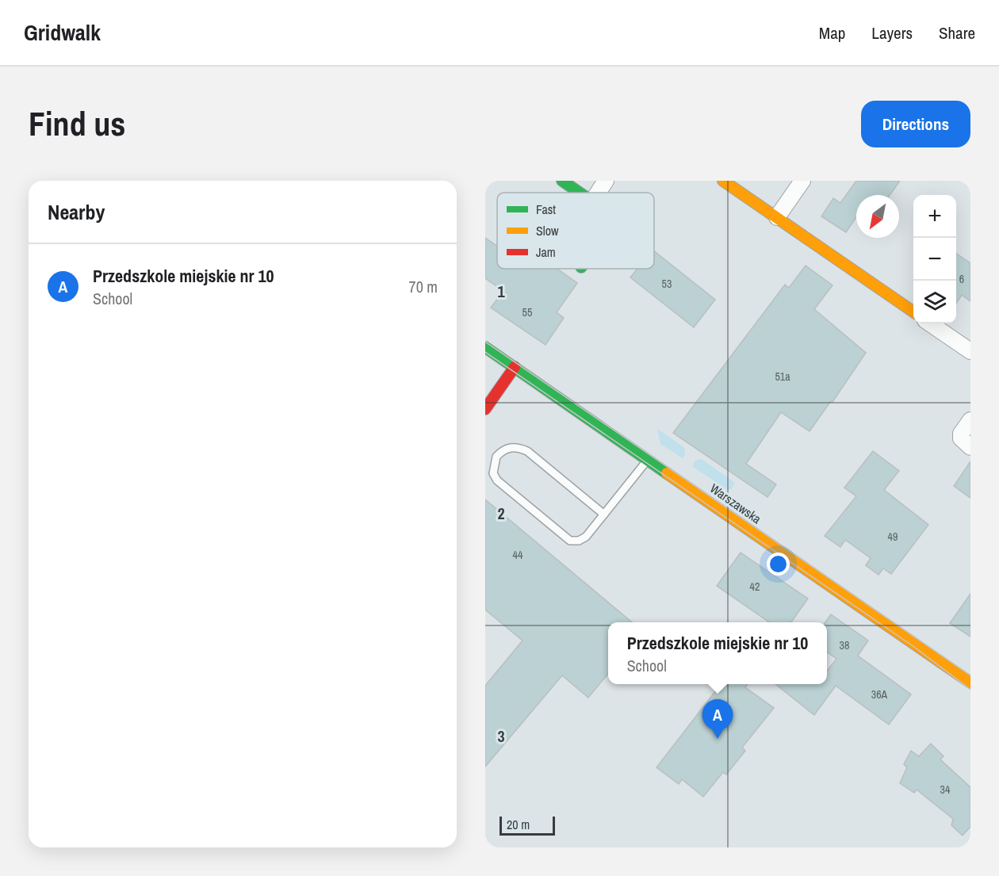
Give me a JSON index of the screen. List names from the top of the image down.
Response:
{
  "streets": {
    "street": ["Warszawska"]
  },
  "house_numbers": [
    "6",
    "53",
    "55",
    "51a",
    "49",
    "44",
    "42",
    "38",
    "36A",
    "34"
  ],
  "legend": ["Fast", "Slow", "Jam"],
  "scale_bar": "20 m",
  "north": "bottom left",
  "page": {
    "header": "Gridwalk",
    "nav": ["Map", "Layers", "Share"],
    "buttons": "Directions",
    "title": "Find us",
    "heading": "Nearby",
    "map_buttons": ["+", "−"],
    "list": [
      {
        "mark": "A",
        "name": "Przedszkole miejskie nr 10",
        "note": "School",
        "value": "70 m"
      }
    ],
    "popup": ["Przedszkole miejskie nr 10", "School"],
    "pins": "A",
    "scale": "20 m"
  },
  "grid": {
    "rows": ["1", "2", "3"]
  }
}
